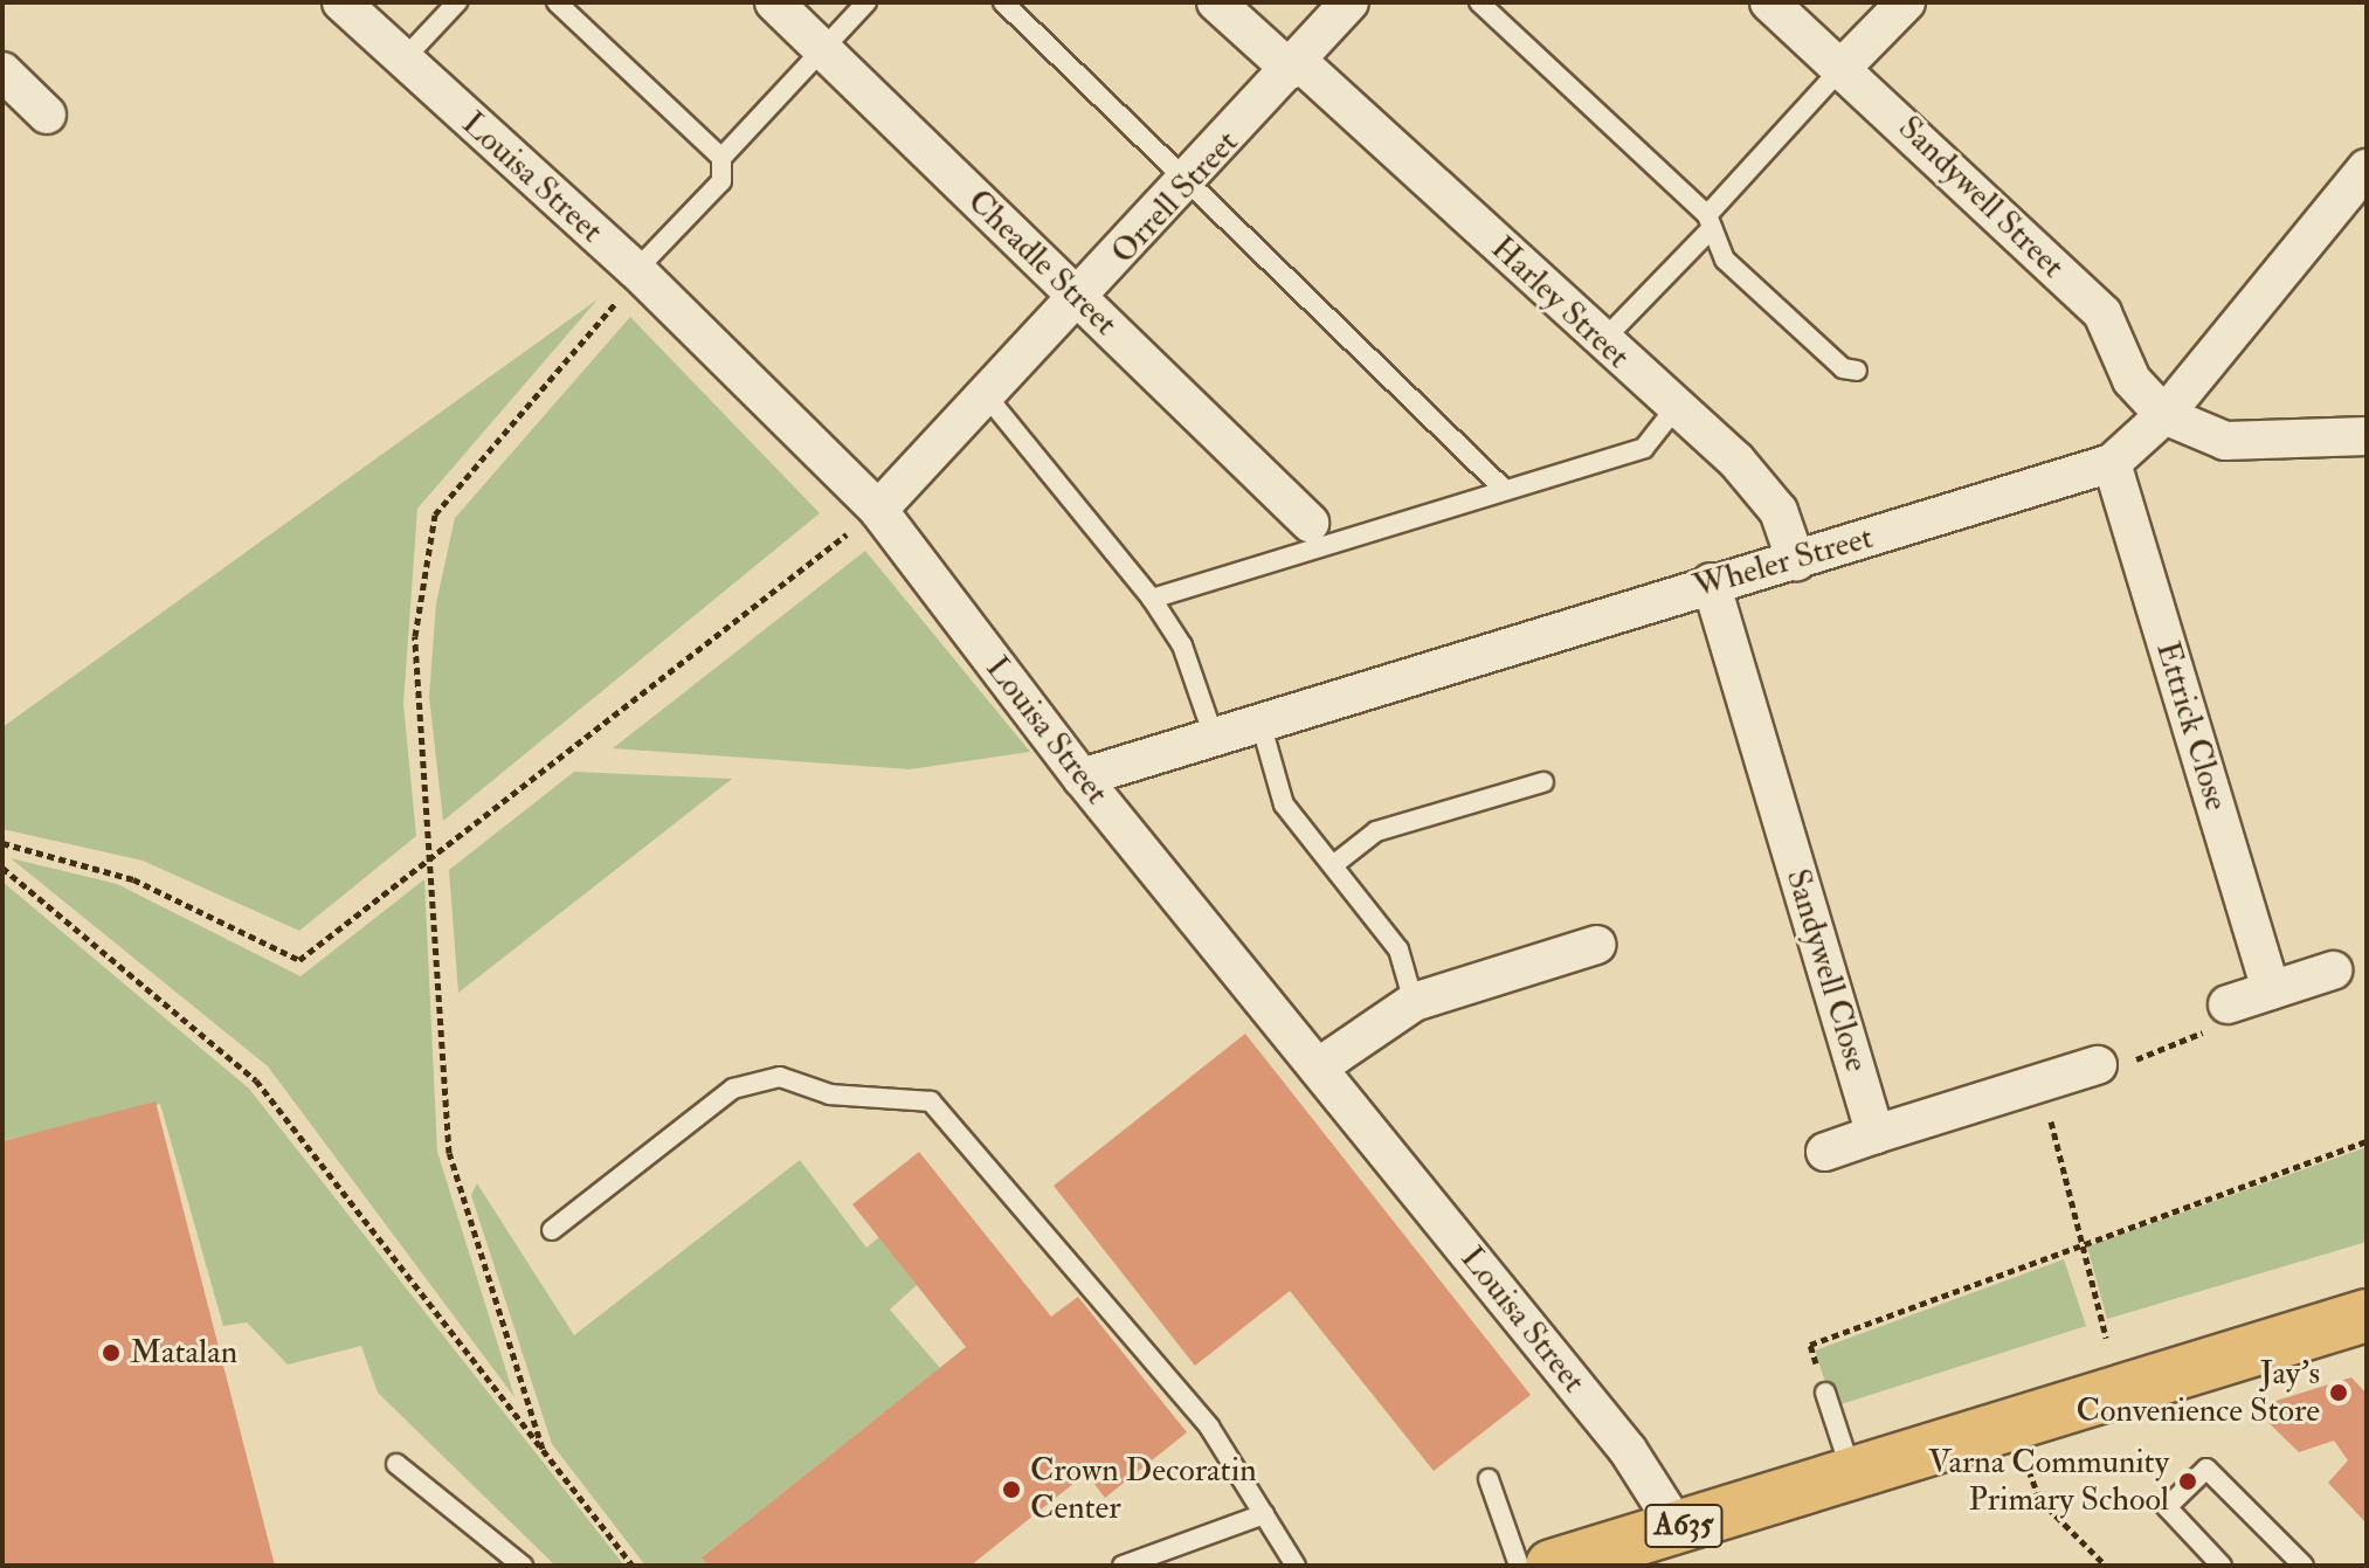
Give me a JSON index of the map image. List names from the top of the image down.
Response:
{
  "streets": {
    "highway": ["A635"],
    "street": [
      "Louisa Street",
      "Orrell Street",
      "Sandywell Street",
      "Cheadle Street",
      "Harley Street",
      "Wheler Street",
      "Ettrick Close",
      "Sandywell Close"
    ]
  },
  "crossings": [
    ["Louisa Street", "Orrell Street"],
    ["Louisa Street", "Wheler Street"],
    ["Louisa Street", "A635"],
    ["Orrell Street", "Cheadle Street"],
    ["Orrell Street", "Harley Street"],
    ["Sandywell Street", "Wheler Street"],
    ["Harley Street", "Wheler Street"],
    ["Wheler Street", "Ettrick Close"],
    ["Wheler Street", "Sandywell Close"]
  ],
  "places": [
    "Matalan",
    "Jay's Convenience Store",
    "Varna Community Primary School",
    "Crown Decoratin Center"
  ]
}
